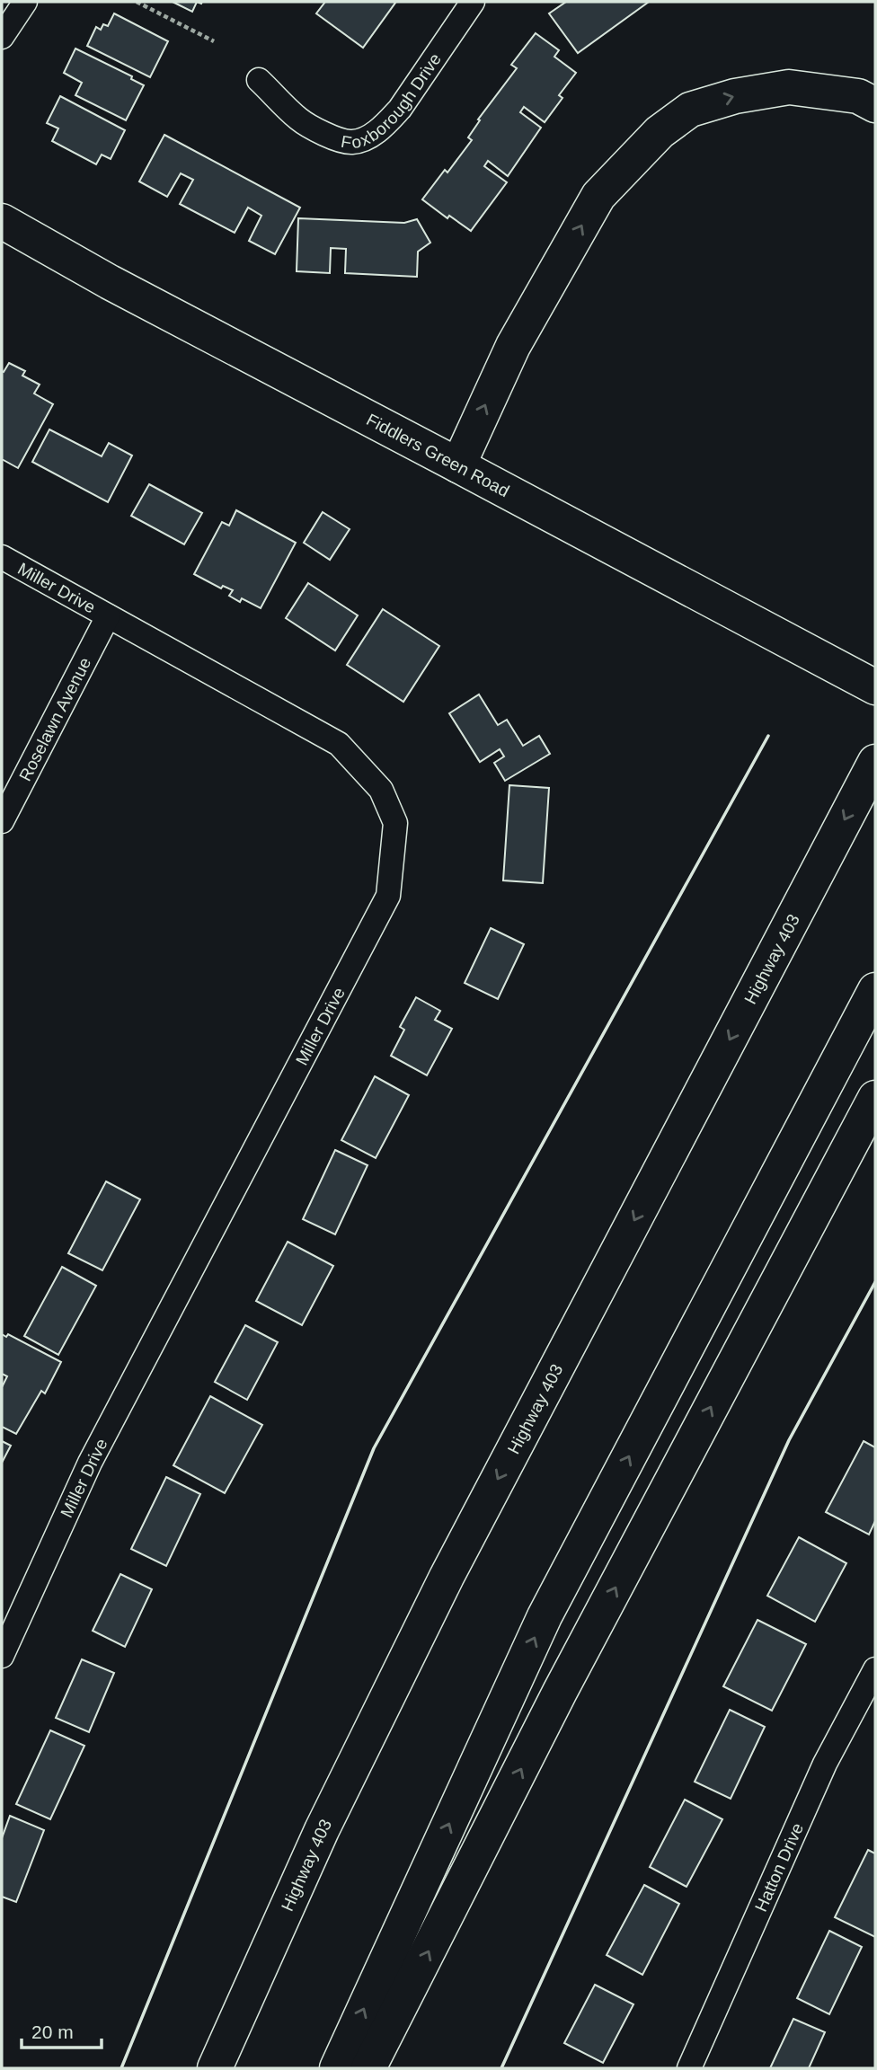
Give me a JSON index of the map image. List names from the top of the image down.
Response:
{
  "streets": {
    "main road": ["Fiddlers Green Road", "Highway 403"],
    "street": [
      "Foxborough Drive",
      "Miller Drive",
      "Roselawn Avenue",
      "Hatton Drive"
    ]
  },
  "crossings": [
    ["Miller Drive", "Roselawn Avenue"]
  ],
  "scale_bar": "20 m"
}
